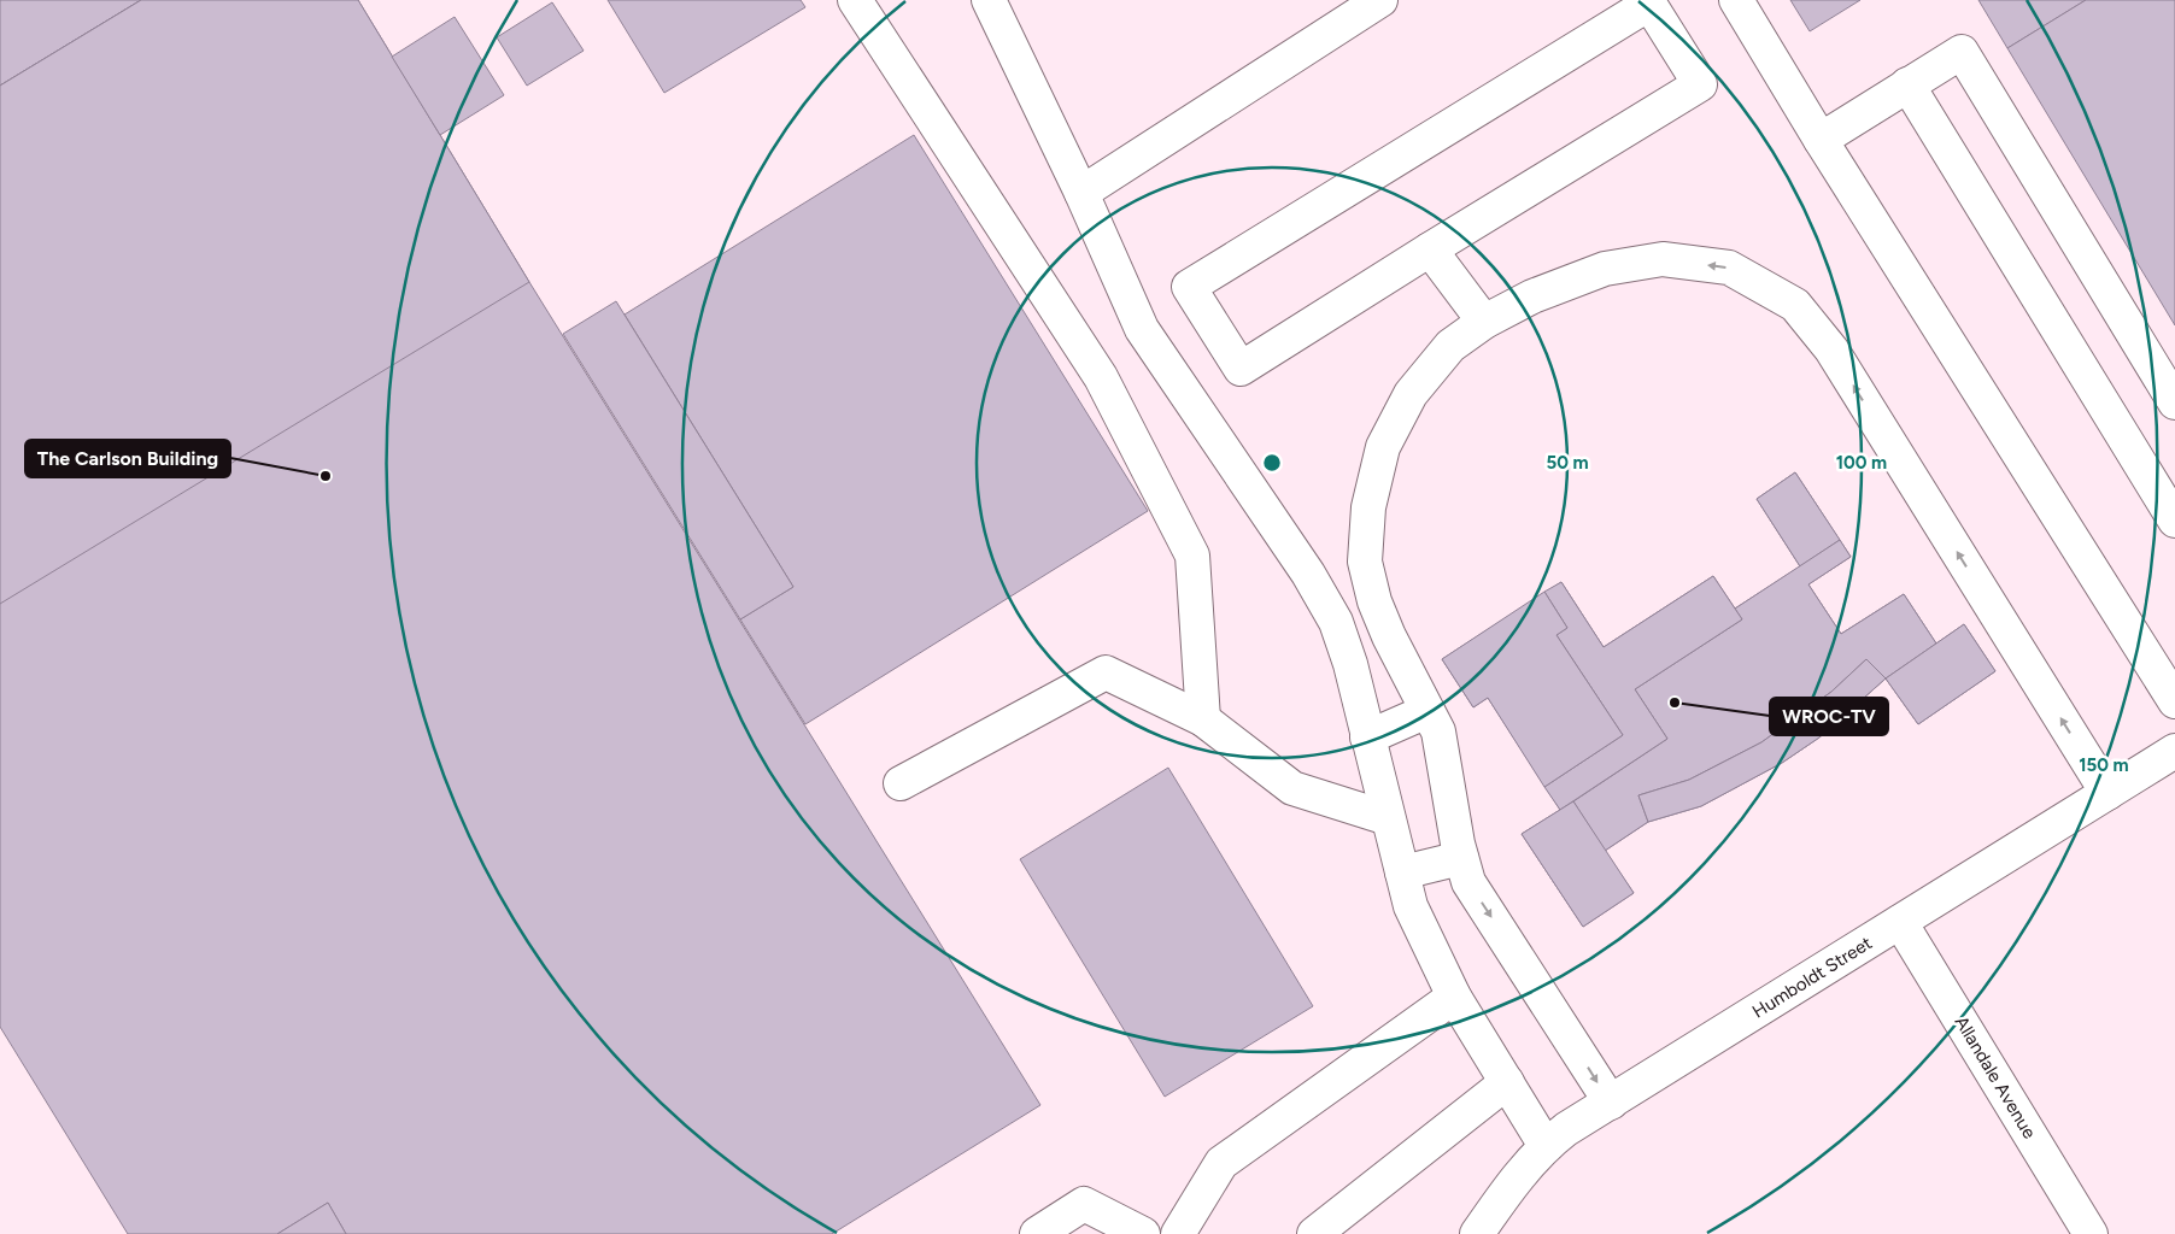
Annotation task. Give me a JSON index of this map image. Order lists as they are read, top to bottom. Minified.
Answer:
{"streets":{"street":["Humboldt Street","Allandale Avenue"]},"crossings":[["Humboldt Street","Allandale Avenue"]],"places":["The Carlson Building","WROC-TV"],"rings":["50 m","100 m","150 m"]}
